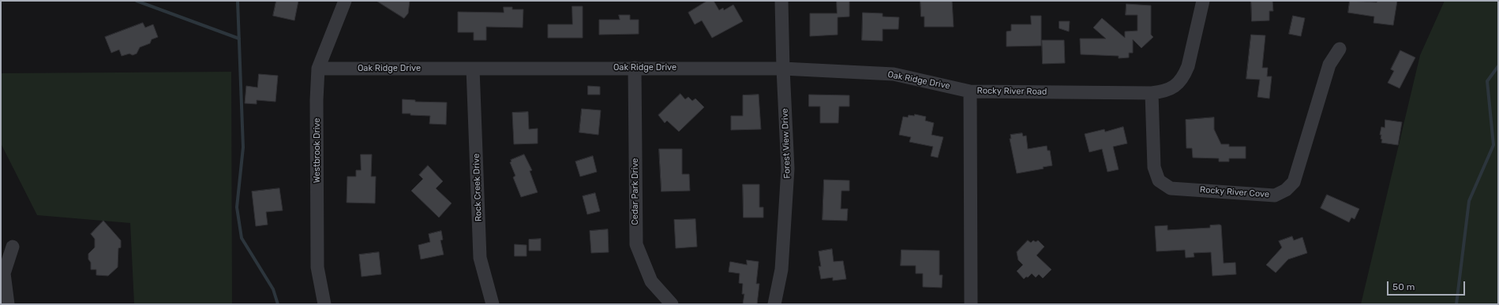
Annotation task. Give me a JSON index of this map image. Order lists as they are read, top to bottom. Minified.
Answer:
{"streets":{"street":["Oak Ridge Drive","Rocky River Road","Forest View Drive","Westbrook Drive","Rock Creek Drive","Cedar Park Drive","Rocky River Cove"]},"crossings":[["Oak Ridge Drive","Rocky River Road"],["Oak Ridge Drive","Forest View Drive"],["Oak Ridge Drive","Westbrook Drive"],["Oak Ridge Drive","Rock Creek Drive"],["Oak Ridge Drive","Cedar Park Drive"],["Rocky River Road","Rocky River Cove"]],"scale_bar":"50 m"}
